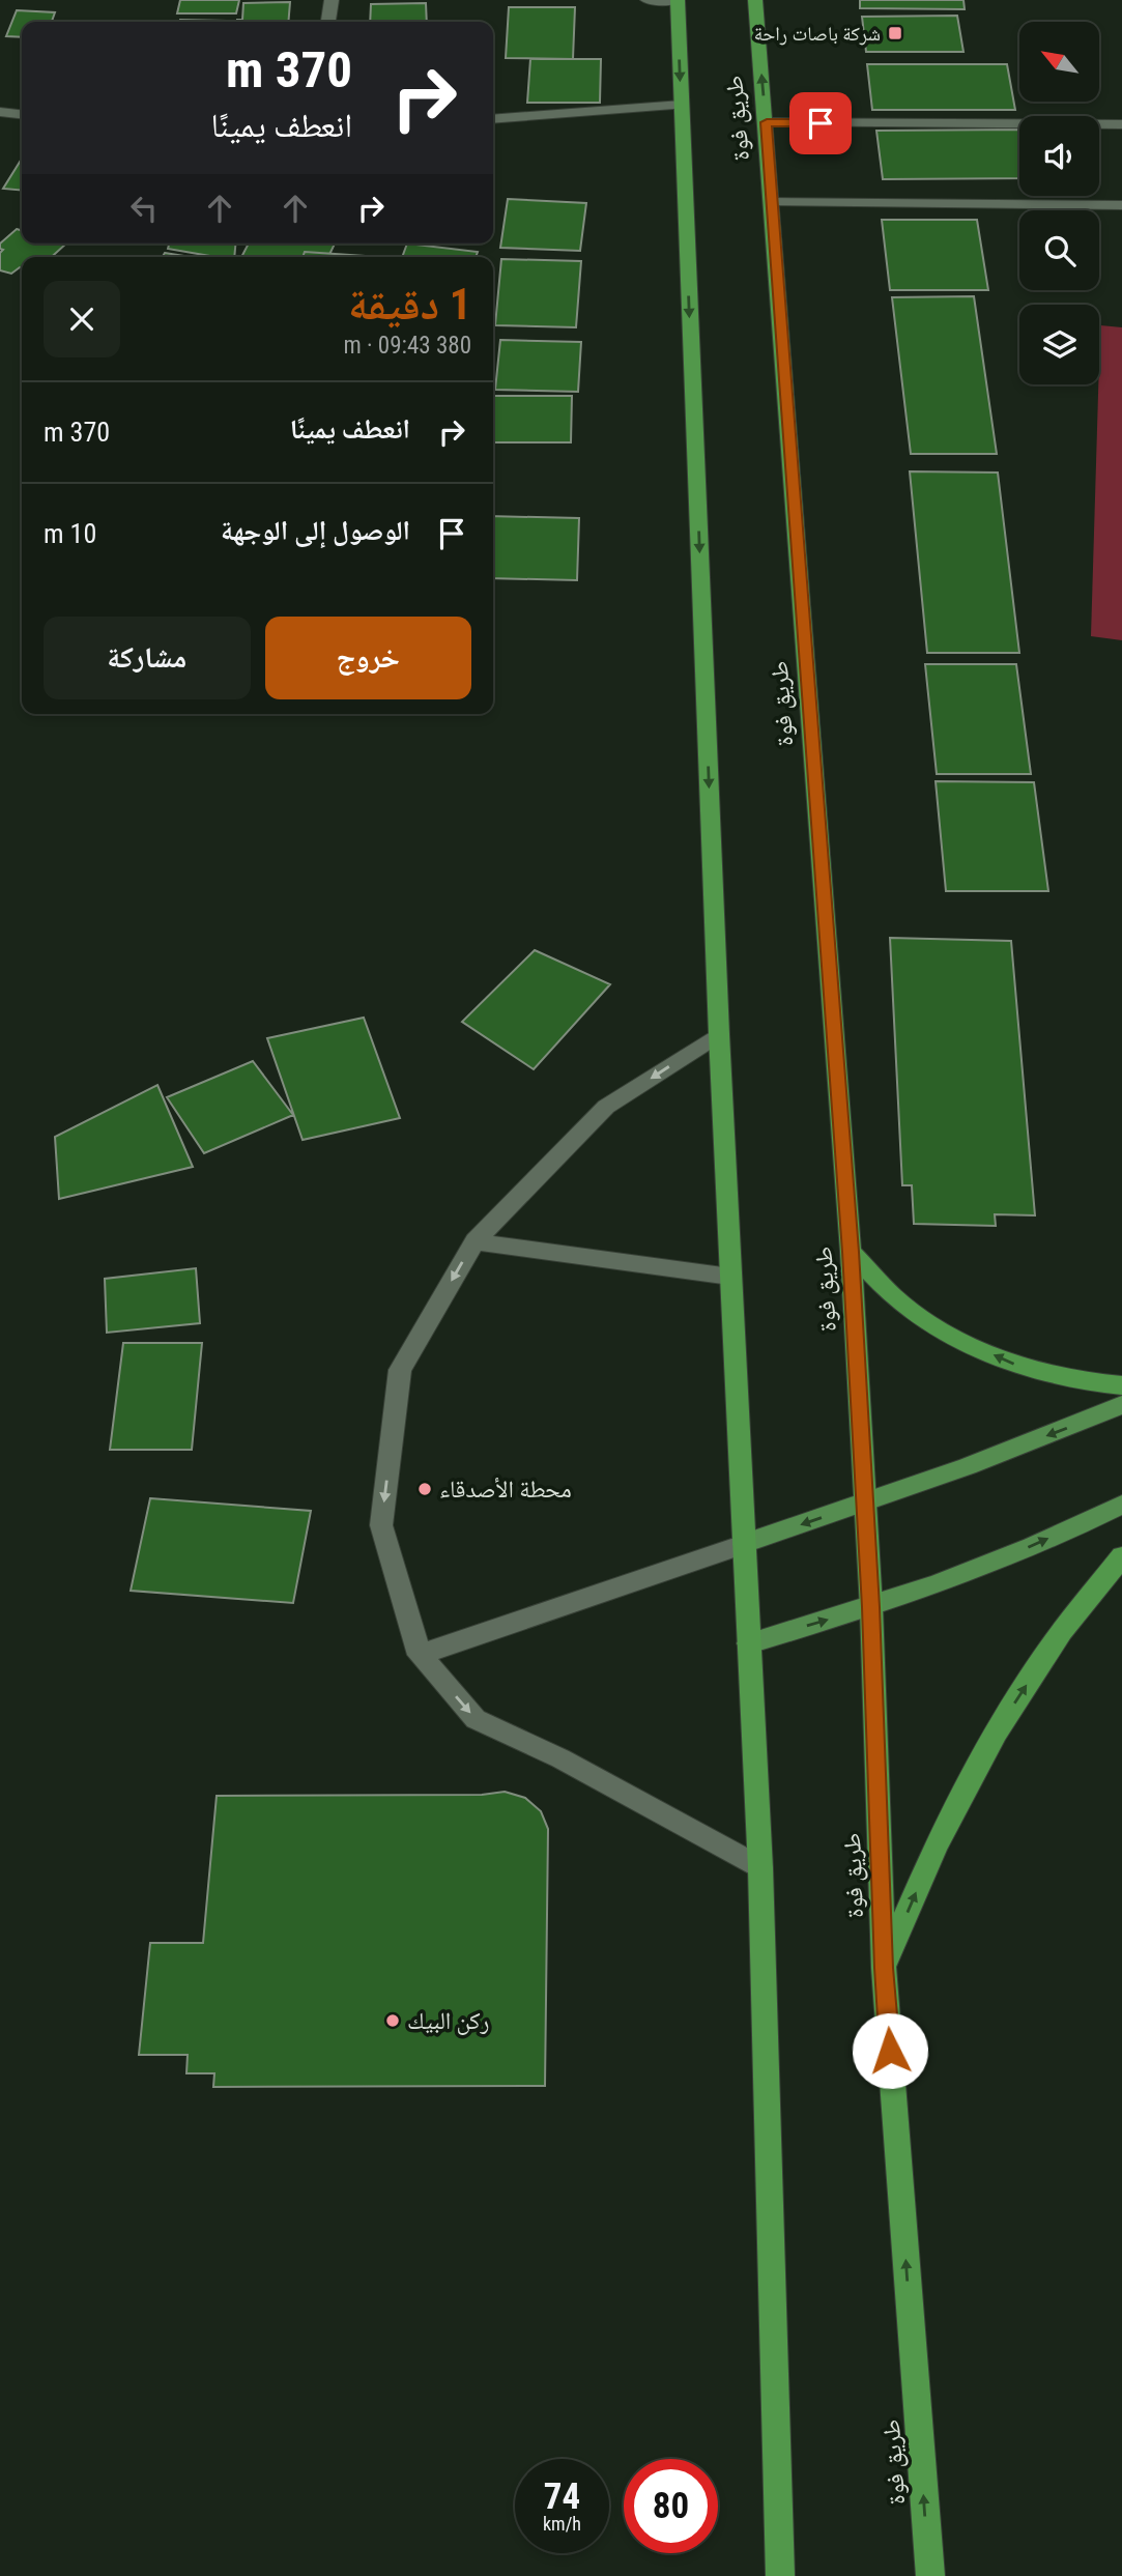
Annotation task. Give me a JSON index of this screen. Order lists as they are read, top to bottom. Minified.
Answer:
{"streets":{"highway":["طريق فوة"]},"places":{"transit":["شركة باصات راحة"],"other":["محطة الأصدقاء","ركن البيك"]},"north":"top left","page":{"turn":["370 m","انعطف يمينًا"],"heading":["1 دقيقة","380 m · 09:43"],"list":[{"name":"انعطف يمينًا","value":"370 m"},{"name":"الوصول إلى الوجهة","value":"10 m"}],"buttons":["خروج","مشاركة"],"speed":"74 km/h","limit":"80"}}
